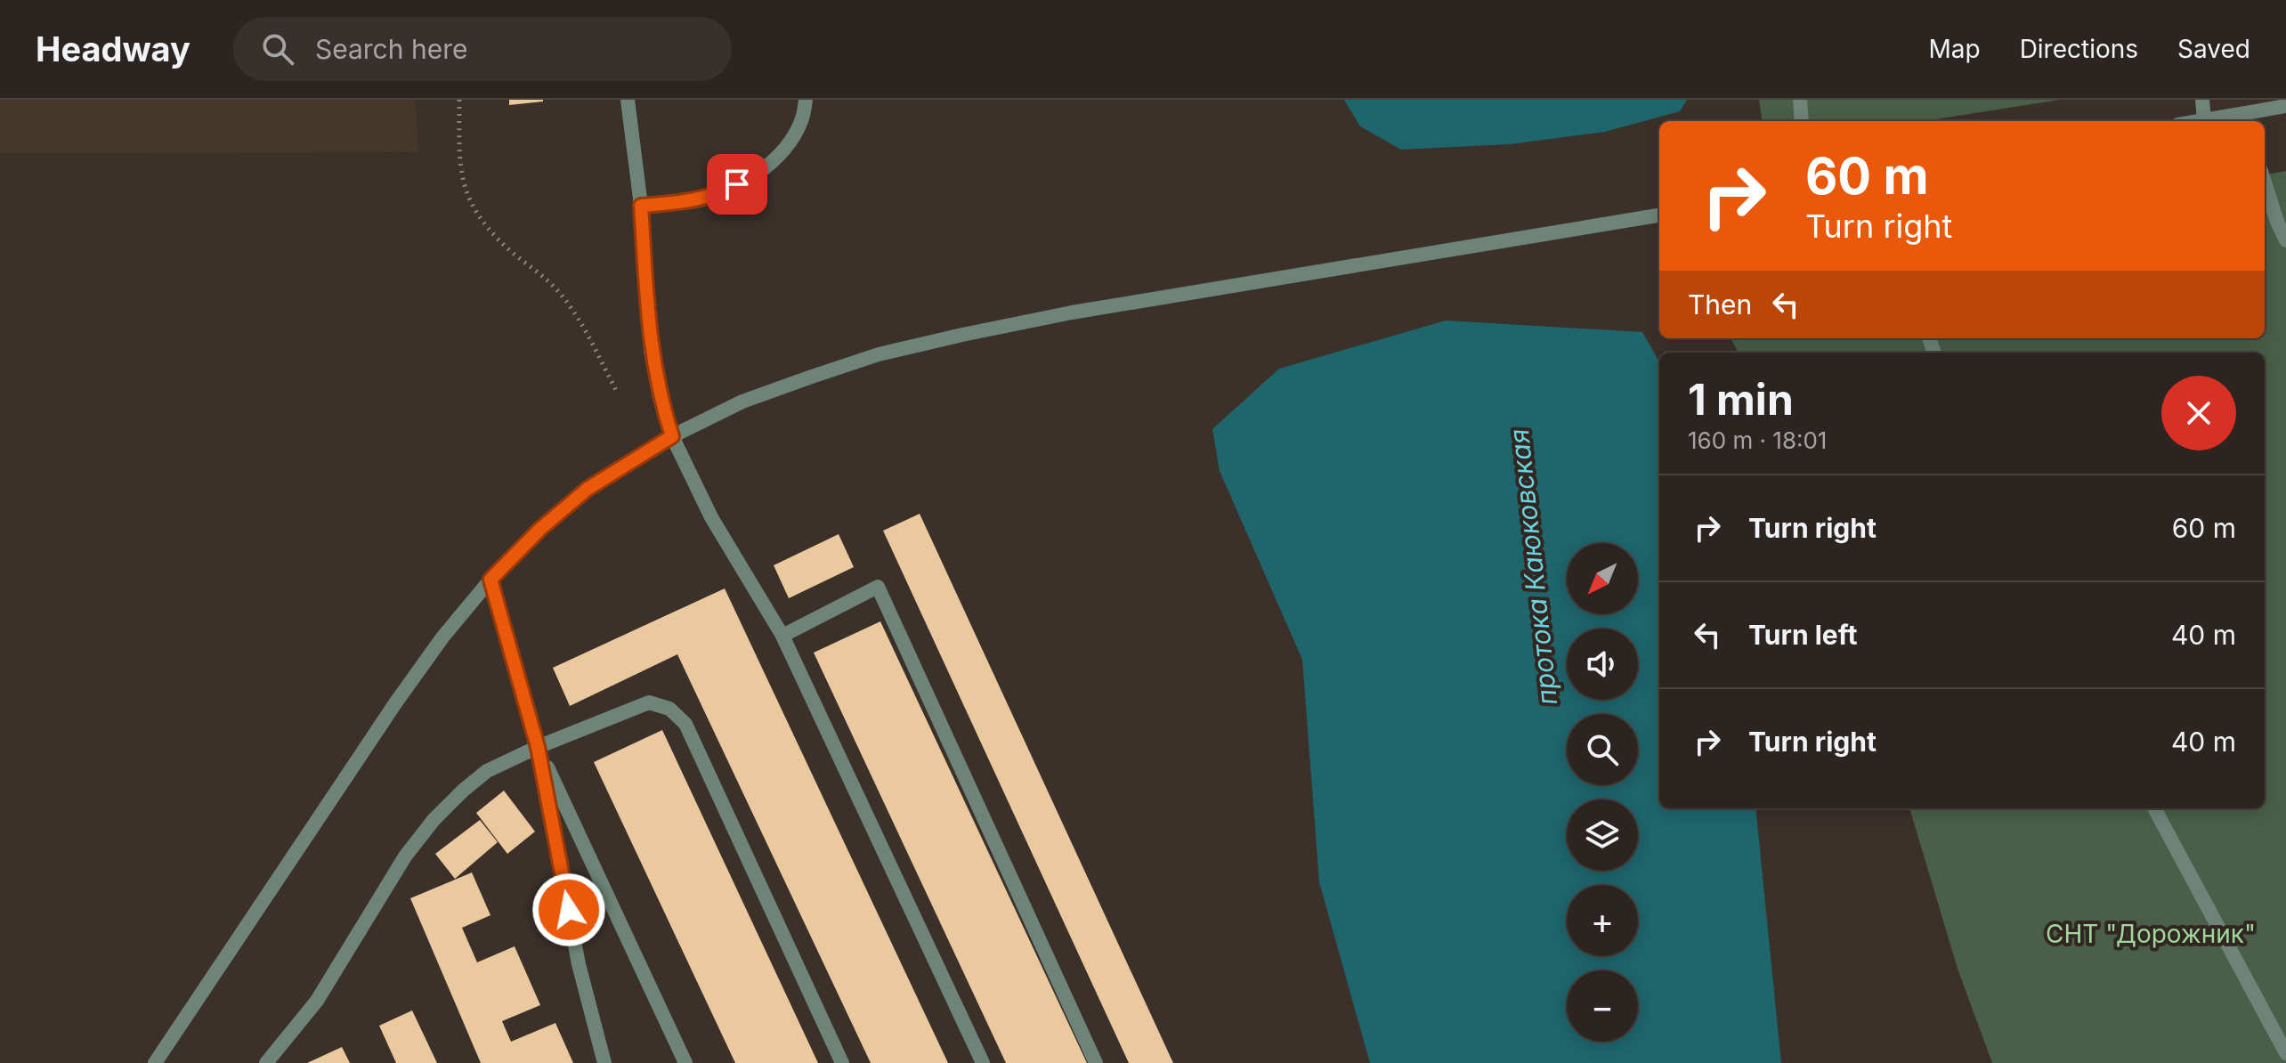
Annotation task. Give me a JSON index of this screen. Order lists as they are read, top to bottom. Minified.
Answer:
{"water":["протока Каюковская"],"parks":["СНТ \"Дорожник\""],"north":"bottom left","page":{"header":"Headway","search":"Search here","nav":["Map","Directions","Saved"],"turn":["60 m","Turn right"],"then":"Then","heading":["1 min","160 m · 18:01"],"list":[{"name":"Turn right","value":"60 m"},{"name":"Turn left","value":"40 m"},{"name":"Turn right","value":"40 m"}],"map_buttons":["+","−"]}}
